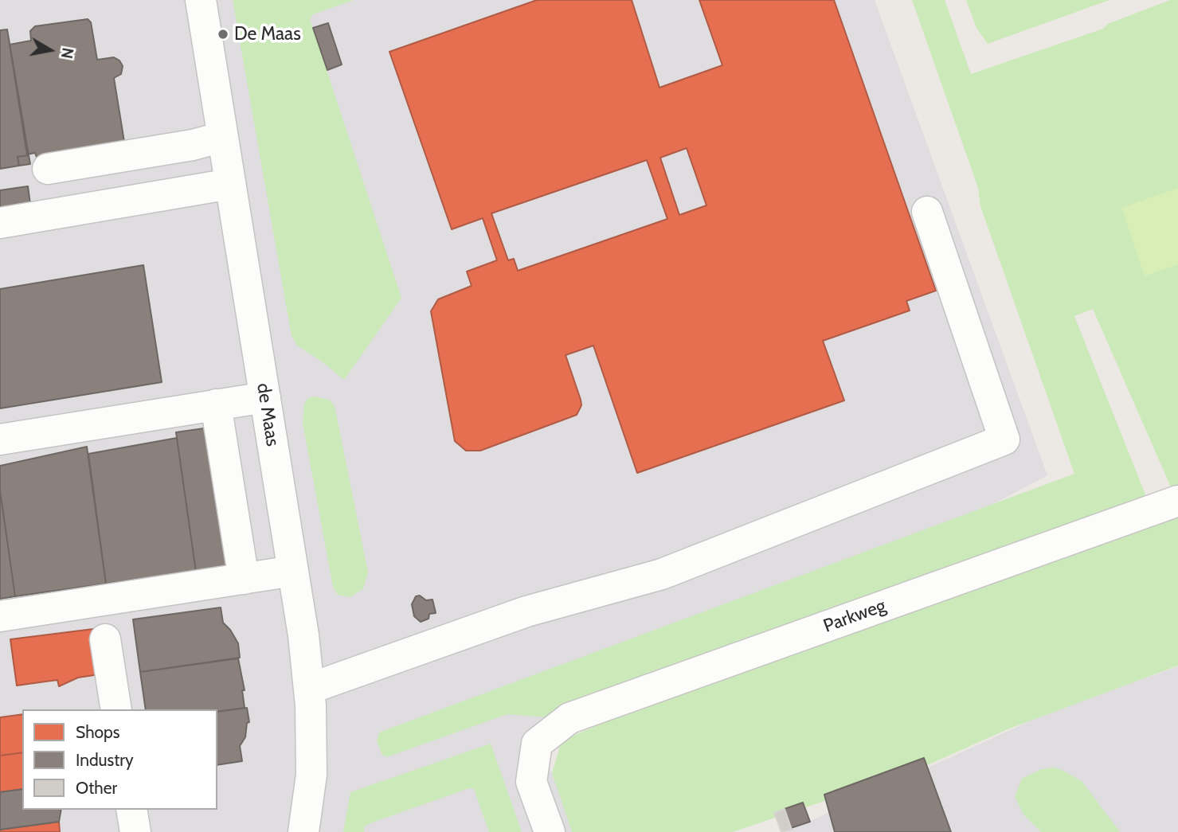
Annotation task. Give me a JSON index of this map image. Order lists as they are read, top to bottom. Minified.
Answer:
{"streets":{"street":["de Maas","Parkweg"]},"places":["De Maas"],"legend":["Shops","Industry","Other"],"north":"right"}
